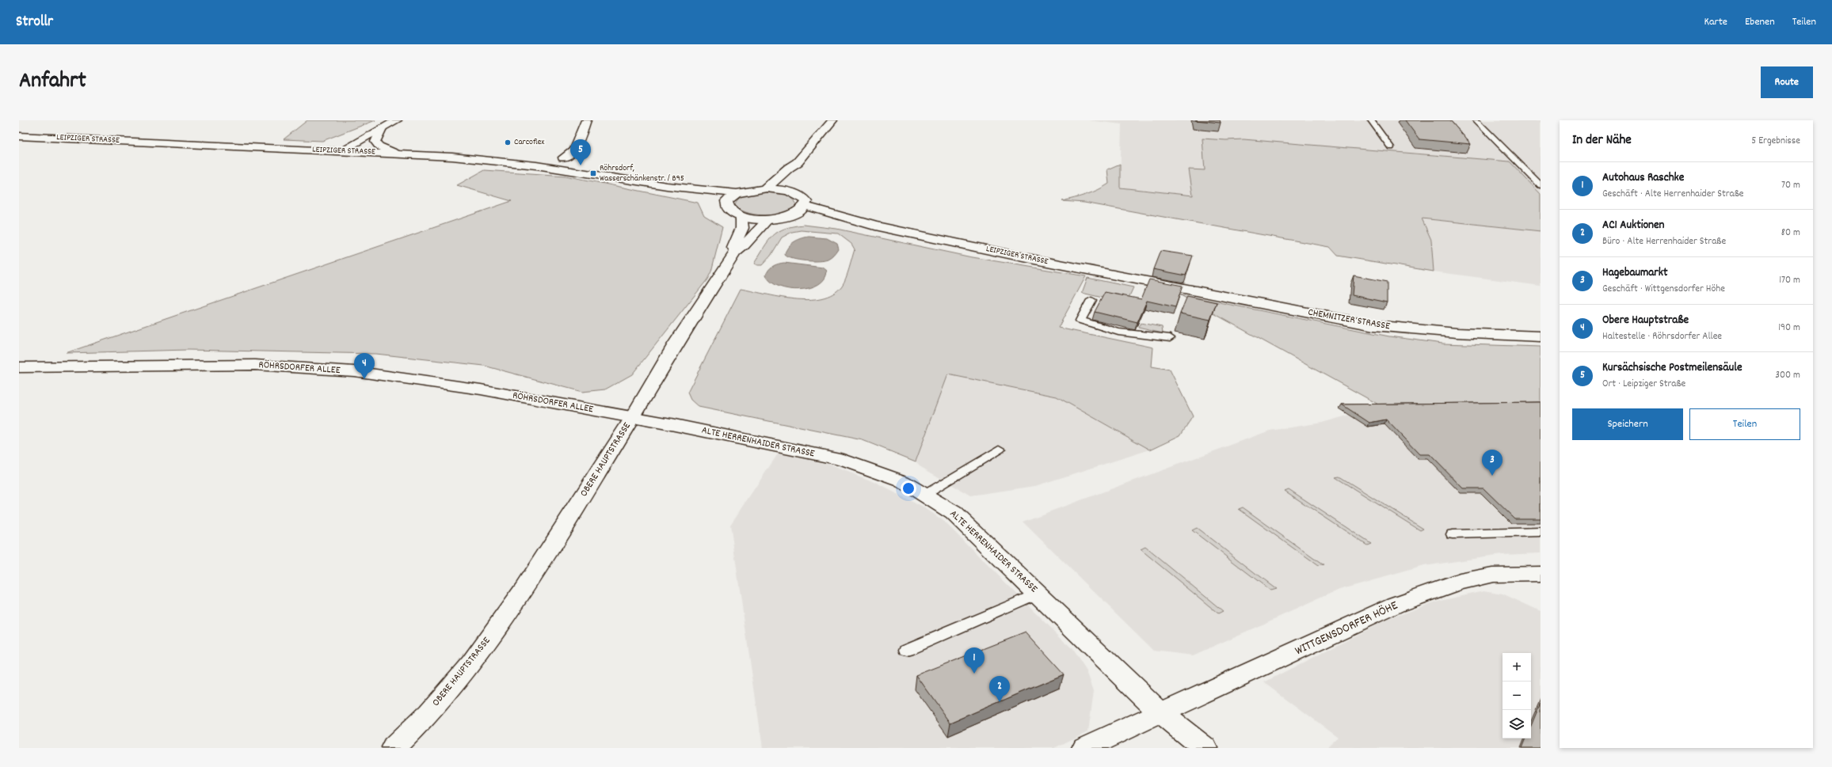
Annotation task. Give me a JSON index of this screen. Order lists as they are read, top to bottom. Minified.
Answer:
{"streets":{"street":["LEIPZIGER STRASSE","CHEMNITZER STRASSE","RÖHRSDORFER ALLEE","ALTE HERRENHAIDER STRASSE","OBERE HAUPTSTRASSE","WITTGENSDORFER HÖHE"]},"crossings":[["LEIPZIGER STRASSE","CHEMNITZER STRASSE"],["RÖHRSDORFER ALLEE","ALTE HERRENHAIDER STRASSE"],["RÖHRSDORFER ALLEE","OBERE HAUPTSTRASSE"],["ALTE HERRENHAIDER STRASSE","OBERE HAUPTSTRASSE"],["ALTE HERRENHAIDER STRASSE","WITTGENSDORFER HÖHE"]],"places":{"other":["Carcoflex"],"transit":["Röhrsdorf, Wasserschänkenstr. / B95"]},"page":{"header":"Strollr","nav":["Karte","Ebenen","Teilen"],"title":"Anfahrt","buttons":["Route",["Speichern","Teilen"]],"heading":["In der Nähe","5 Ergebnisse"],"pins":["5","4","3","1","2"],"list":[{"mark":"1","name":"Autohaus Raschke","note":"Geschäft · Alte Herrenhaider Straße","value":"70 m"},{"mark":"2","name":"AC1 Auktionen","note":"Büro · Alte Herrenhaider Straße","value":"80 m"},{"mark":"3","name":"Hagebaumarkt","note":"Geschäft · Wittgensdorfer Höhe","value":"170 m"},{"mark":"4","name":"Obere Hauptstraße","note":"Haltestelle · Röhrsdorfer Allee","value":"190 m"},{"mark":"5","name":"Kursächsische Postmeilensäule","note":"Ort · Leipziger Straße","value":"300 m"}],"map_buttons":["+","−"]}}
